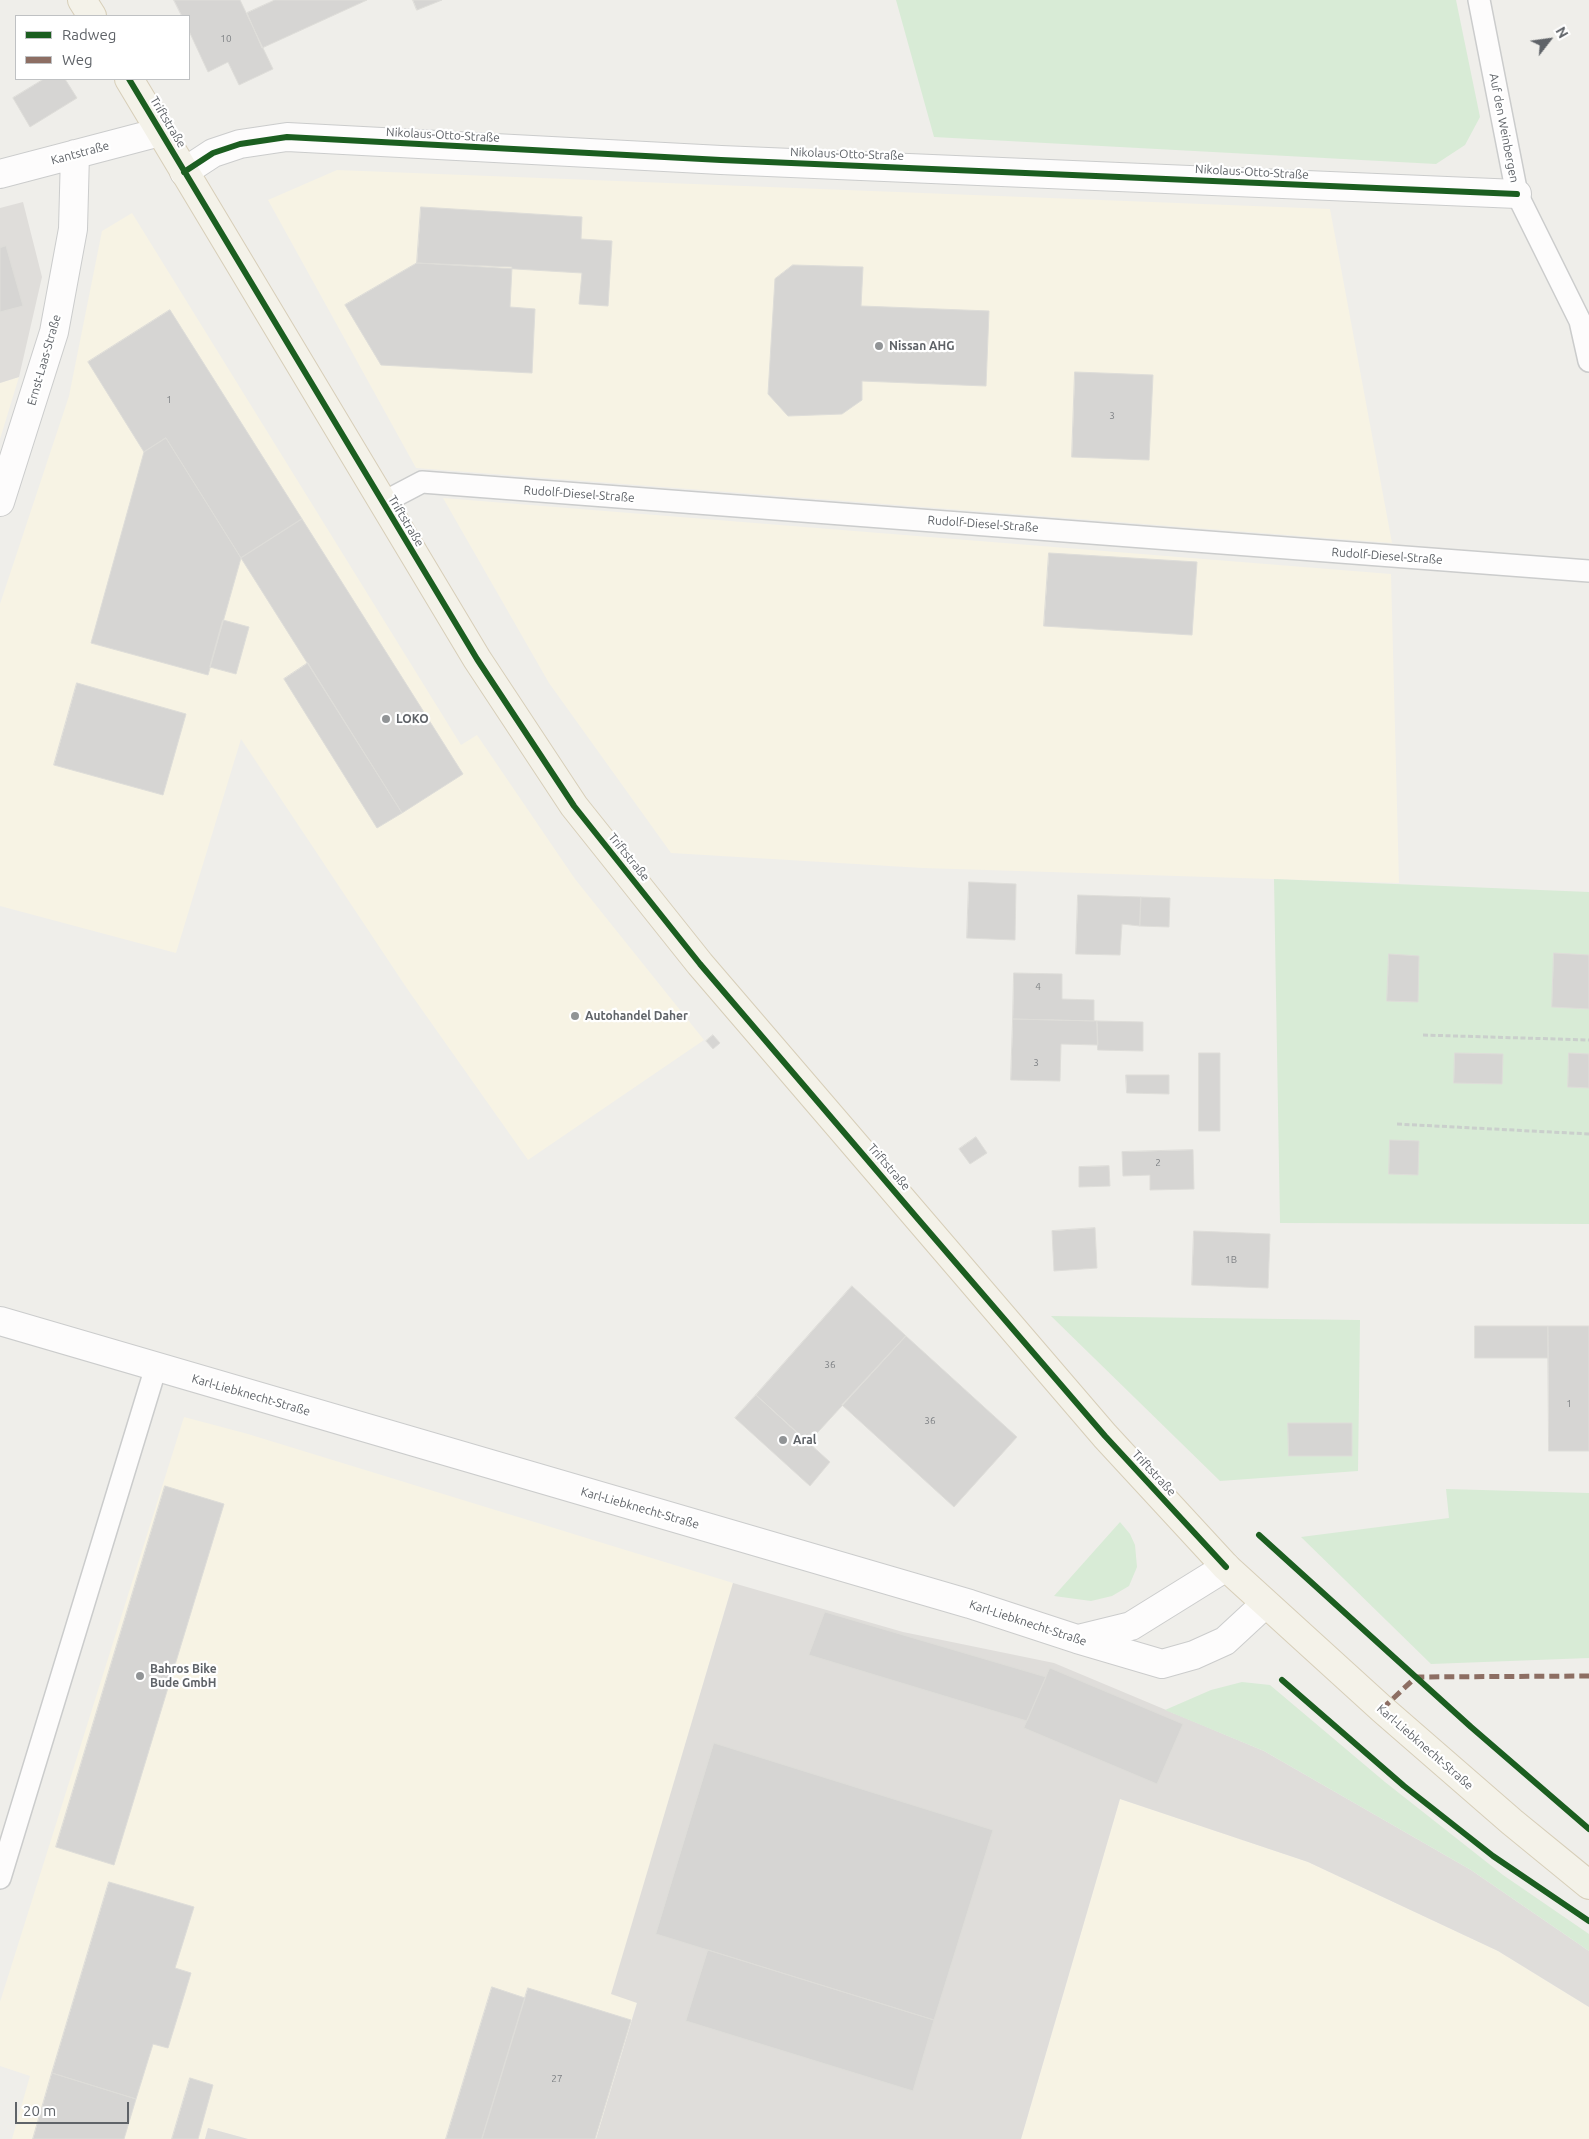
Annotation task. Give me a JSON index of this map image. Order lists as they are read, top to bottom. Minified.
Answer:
{"streets":{"main road":["Triftstraße","Karl-Liebknecht-Straße"],"street":["Nikolaus-Otto-Straße","Kantstraße","Ernst-Laas-Straße"],"lane":["Auf den Weinbergen","Rudolf-Diesel-Straße"]},"crossings":[["Triftstraße","Nikolaus-Otto-Straße"],["Triftstraße","Kantstraße"],["Triftstraße","Rudolf-Diesel-Straße"],["Triftstraße","Karl-Liebknecht-Straße"],["Auf den Weinbergen","Nikolaus-Otto-Straße"],["Kantstraße","Ernst-Laas-Straße"]],"places":["Nissan AHG","LOKO","Autohandel Daher","Aral","Bahros Bike Bude GmbH"],"house_numbers":["10","1","3","4","3","2","1B","36","1","36","27"],"legend":["Radweg","Weg"],"scale_bar":"20 m","north":"top right"}
